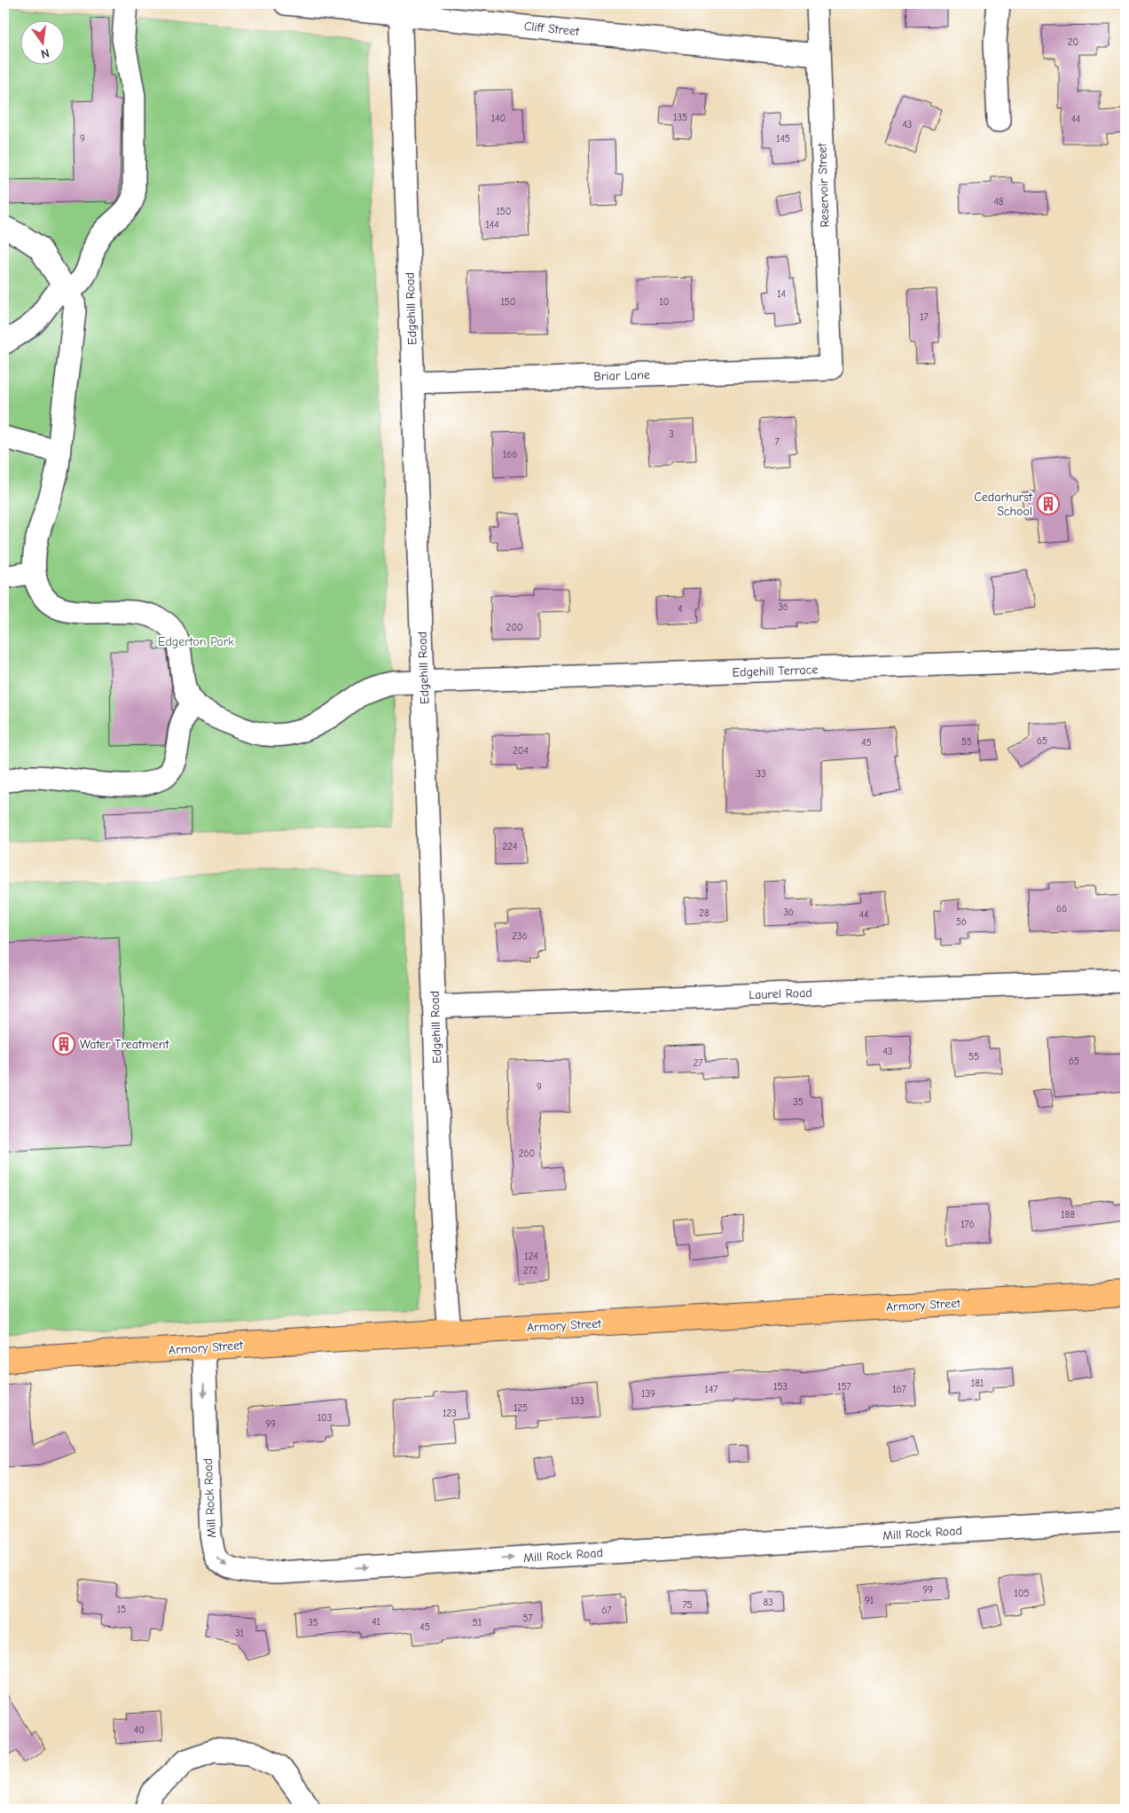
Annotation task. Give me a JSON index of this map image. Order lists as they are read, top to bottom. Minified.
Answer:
{"streets":{"main road":["Armory Street"],"street":["Cliff Street","Reservoir Street","Edgehill Road","Briar Lane","Edgehill Terrace","Laurel Road","Mill Rock Road"]},"crossings":[["Cliff Street","Reservoir Street"],["Cliff Street","Edgehill Road"],["Reservoir Street","Briar Lane"],["Edgehill Road","Briar Lane"],["Edgehill Road","Edgehill Terrace"],["Edgehill Road","Laurel Road"],["Edgehill Road","Armory Street"],["Armory Street","Mill Rock Road"]],"one_way":["Mill Rock Road"],"parks":["Edgerton Park"],"places":{"building":["Cedarhurst School","Water Treatment"]},"house_numbers":["20","135","140","44","43","9","145","48","150","144","14","150","10","17","3","7","166","36","4","200","65","55","45","204","33","224","66","36","28","44","56","236","43","55","65","27","9","35","260","188","176","124","272","181","153","157","147","167","139","133","125","123","103","99","99","105","91","83","75","15","67","57","41","35","51","45","31","40"],"north":"bottom"}
